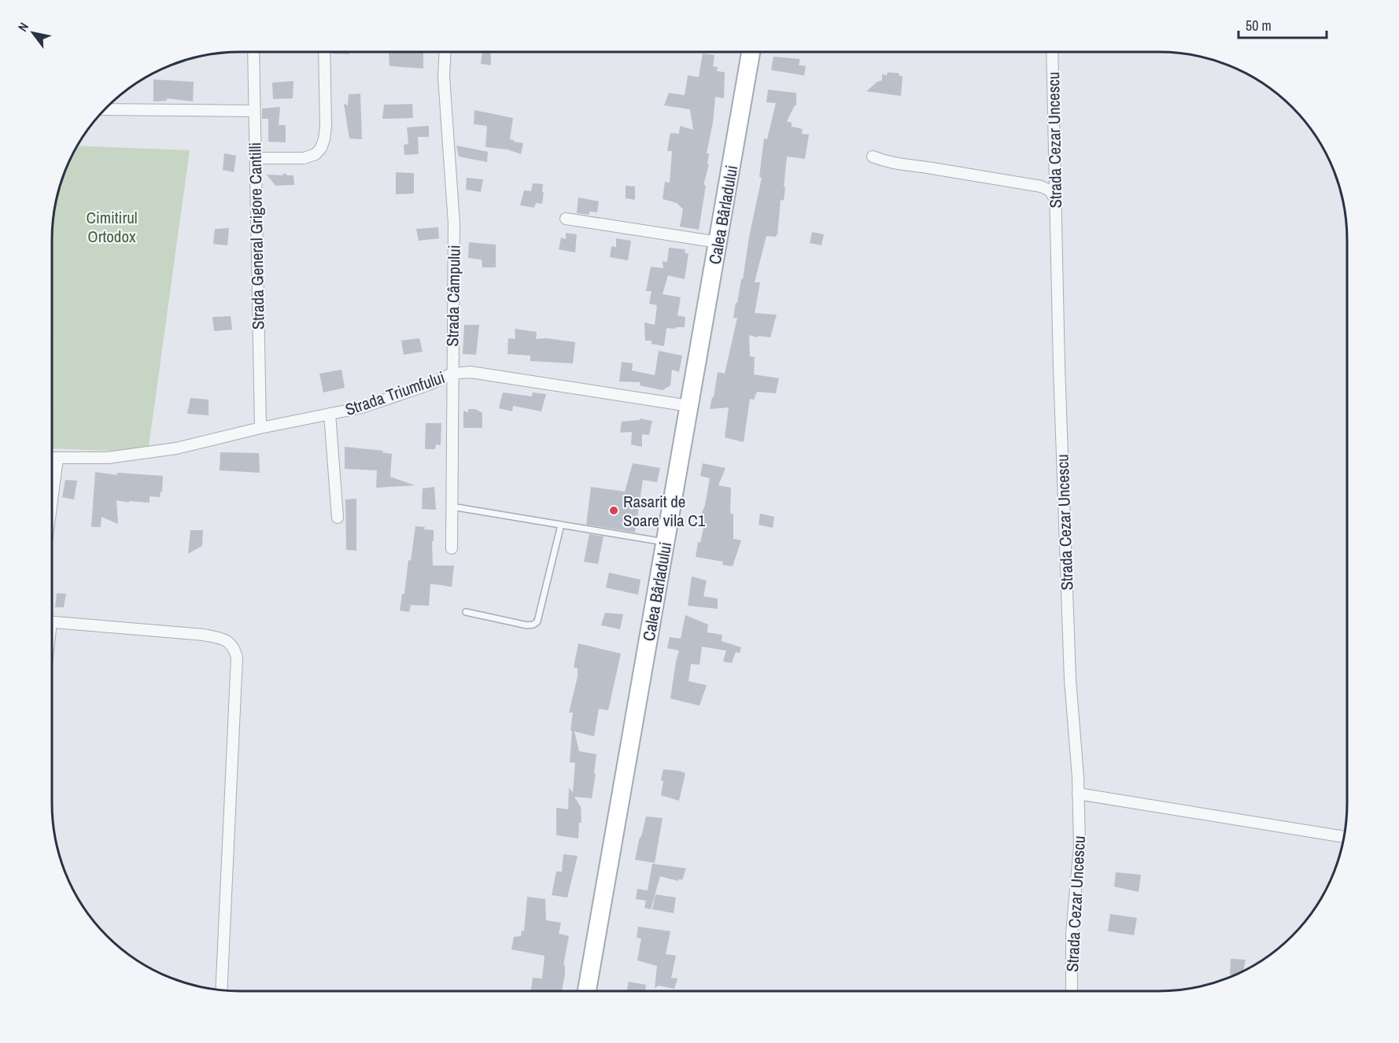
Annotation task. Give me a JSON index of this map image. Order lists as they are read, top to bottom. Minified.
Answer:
{"streets":{"main road":["Calea Bârladului"],"street":["Strada Cezar Uncescu","Strada General Grigore Cantilli","Strada Câmpului","Strada Triumfului"]},"crossings":[["Calea Bârladului","Strada Triumfului"],["Strada General Grigore Cantilli","Strada Triumfului"],["Strada Câmpului","Strada Triumfului"]],"parks":["Cimitirul Ortodox"],"places":["Rasarit de Soare vila C1"],"scale_bar":"50 m","north":"top left"}
